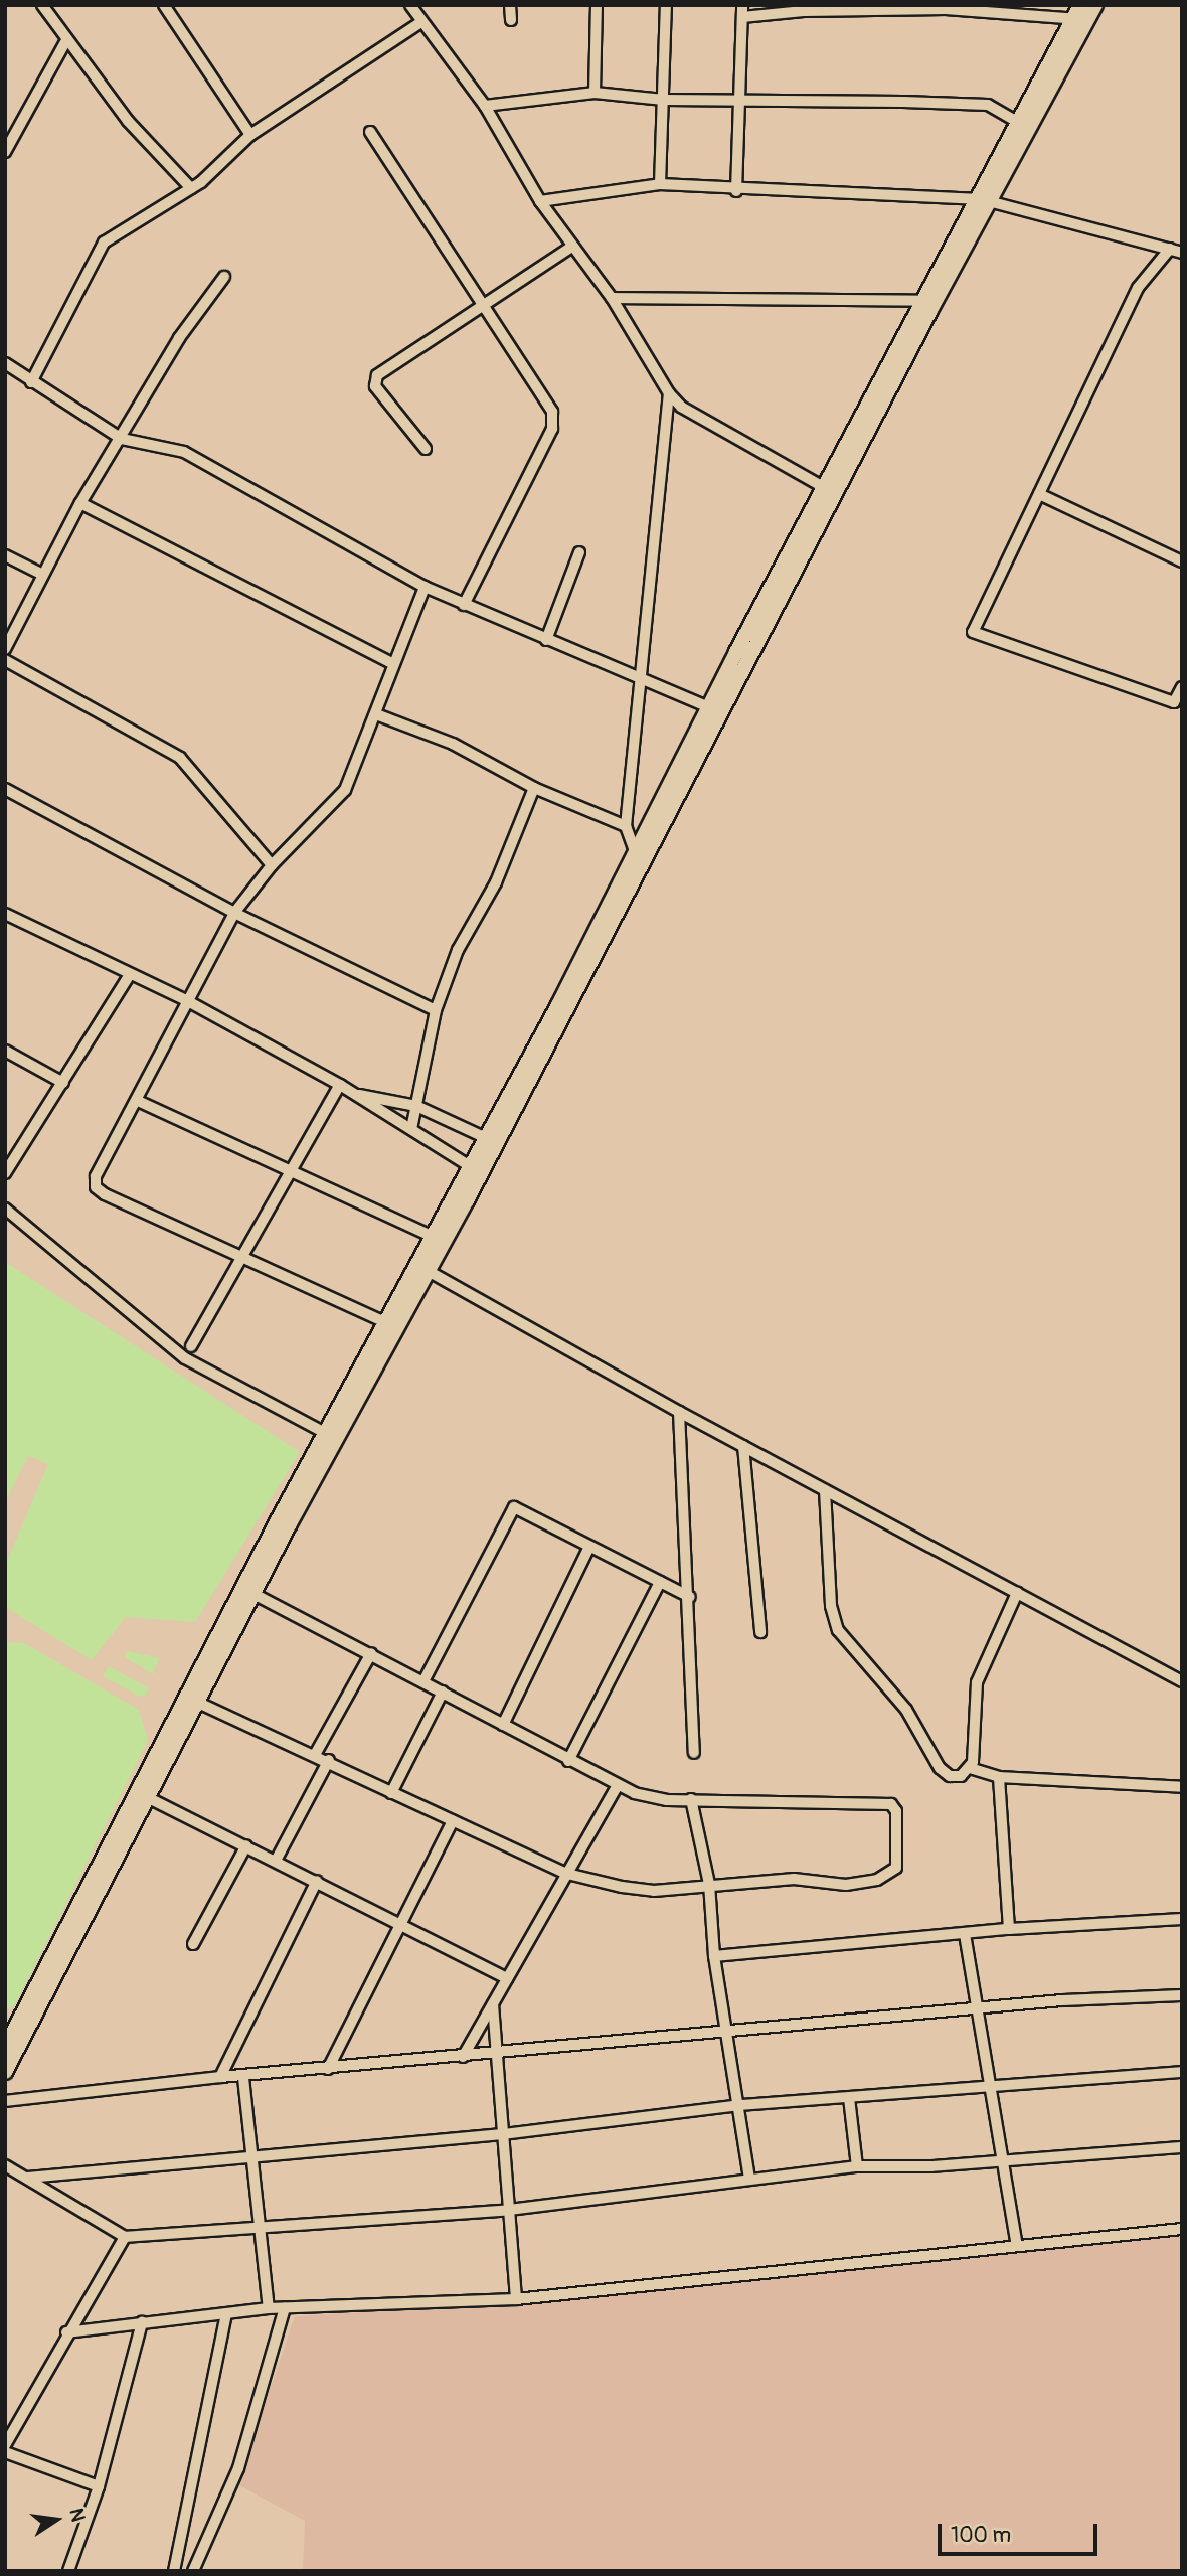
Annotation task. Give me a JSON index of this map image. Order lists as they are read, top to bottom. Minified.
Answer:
{"scale_bar":"100 m","north":"right"}
